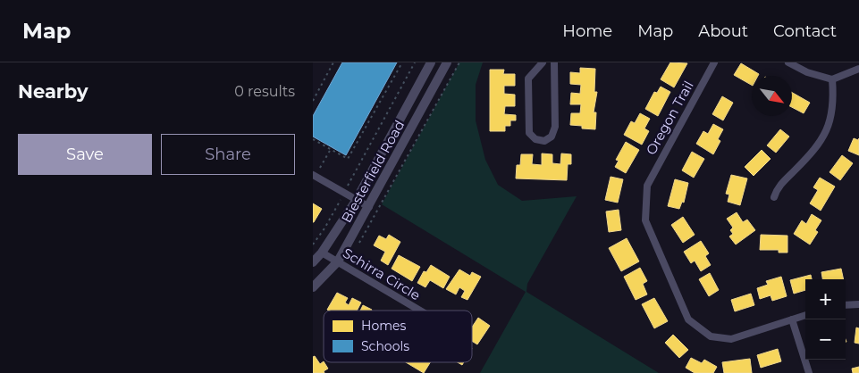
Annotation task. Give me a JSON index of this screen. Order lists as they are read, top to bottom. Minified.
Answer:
{"streets":{"street":["Oregon Trail","Biesterfield Road","Schirra Circle"]},"crossings":[["Biesterfield Road","Schirra Circle"]],"legend":["Homes","Schools"],"north":"bottom right","page":{"header":"Map","nav":["Home","Map","About","Contact"],"heading":["Nearby","0 results"],"buttons":["Save","Share"],"map_buttons":["+","−"]}}
